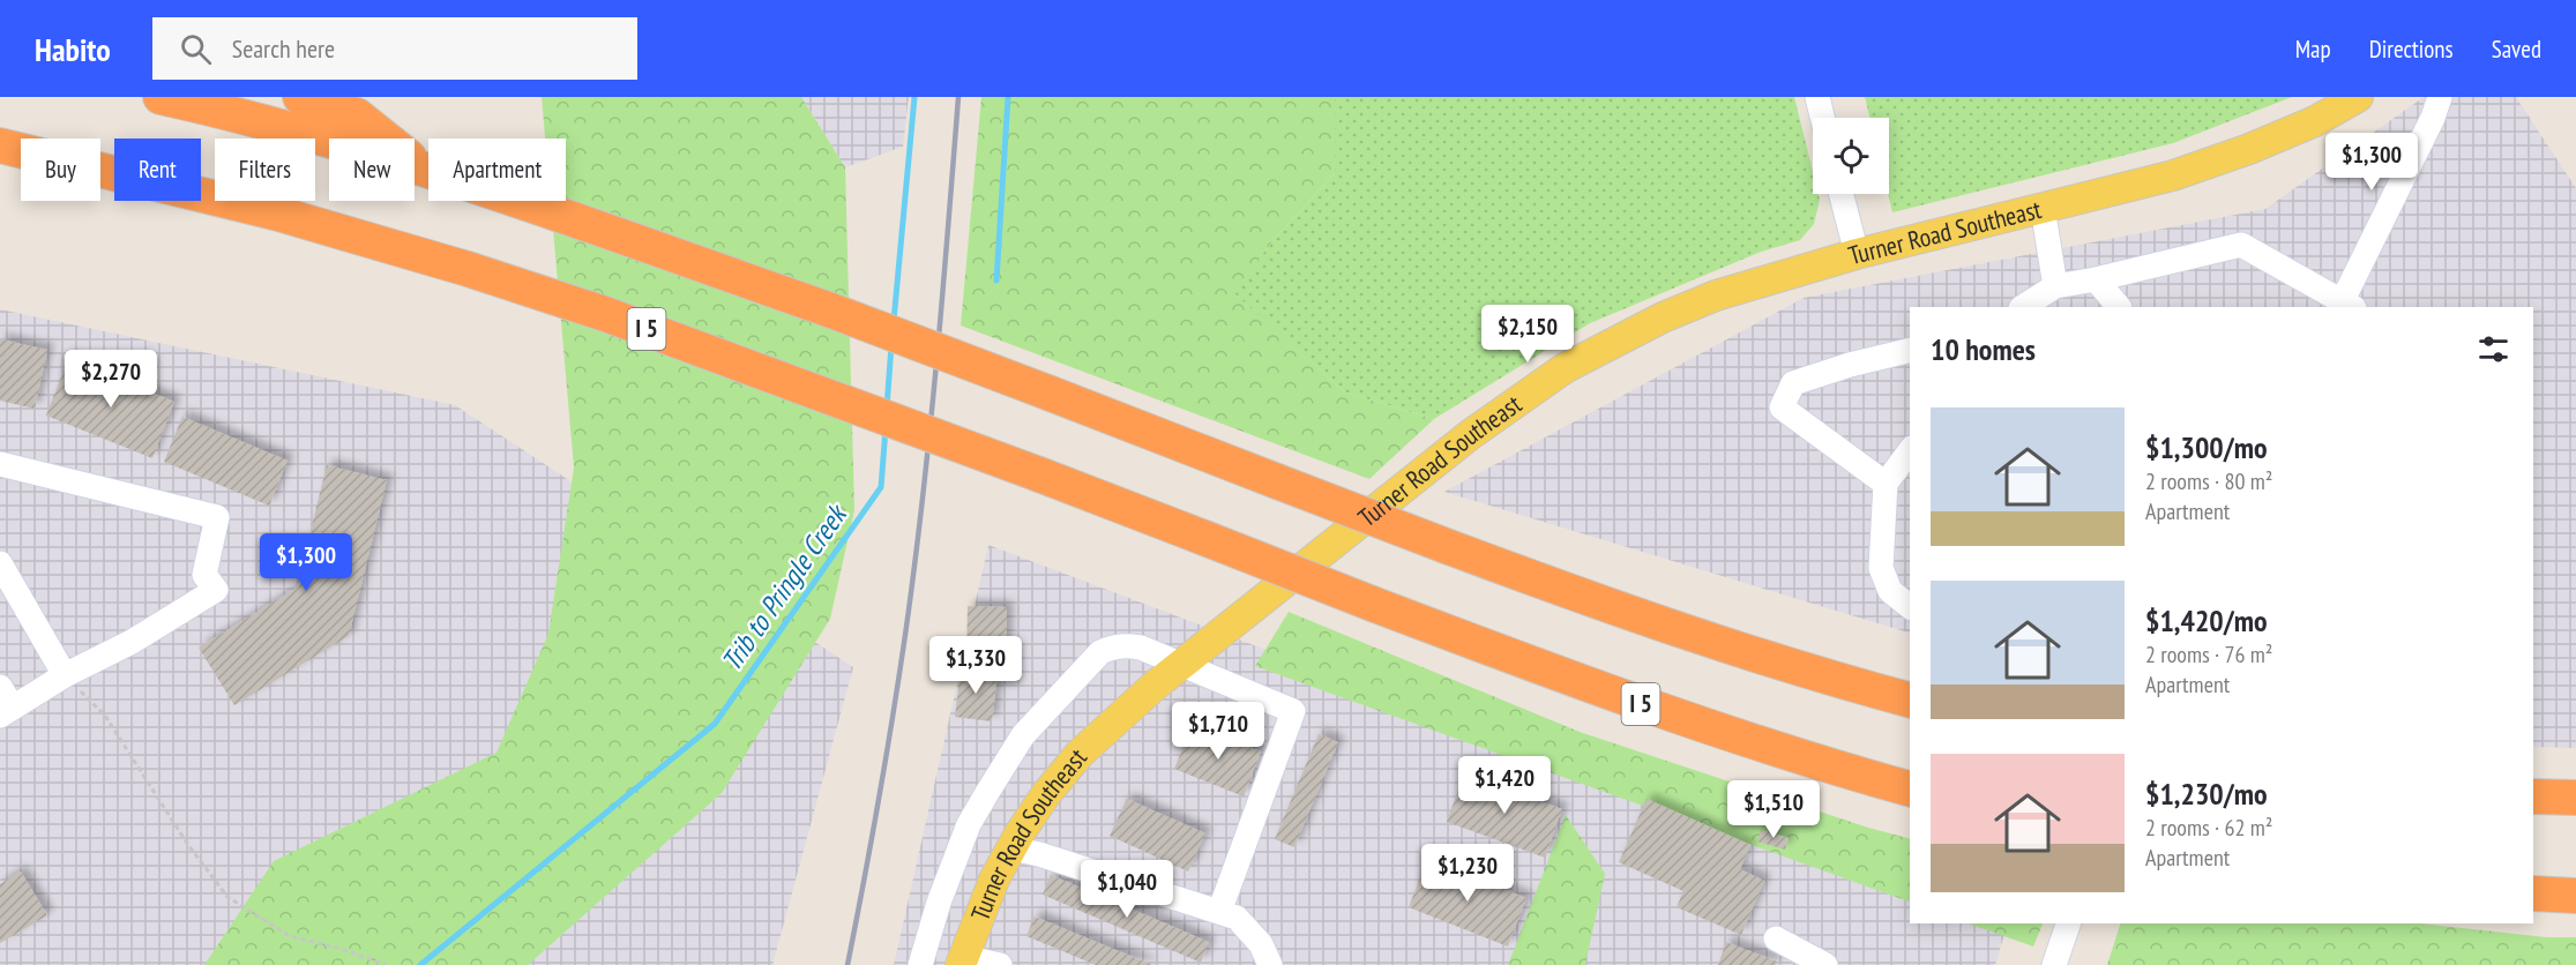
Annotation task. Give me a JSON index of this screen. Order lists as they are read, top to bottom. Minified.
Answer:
{"streets":{"highway":["I 5"],"main road":["Turner Road Southeast"]},"water":["Trib to Pringle Creek"],"page":{"header":"Habito","search":"Search here","nav":["Map","Directions","Saved"],"price":["$1,300","$2,150","$2,270","$1,300","$1,330","$1,710","$1,420","$1,510","$1,230","$1,040"],"chip":["Buy","Rent","Filters","New","Apartment"],"heading":"10 homes","list":[{"name":"$1,300/mo","note":"2 rooms · 80 m² · Apartment"},{"name":"$1,420/mo","note":"2 rooms · 76 m² · Apartment"},{"name":"$1,230/mo","note":"2 rooms · 62 m² · Apartment"}]}}
